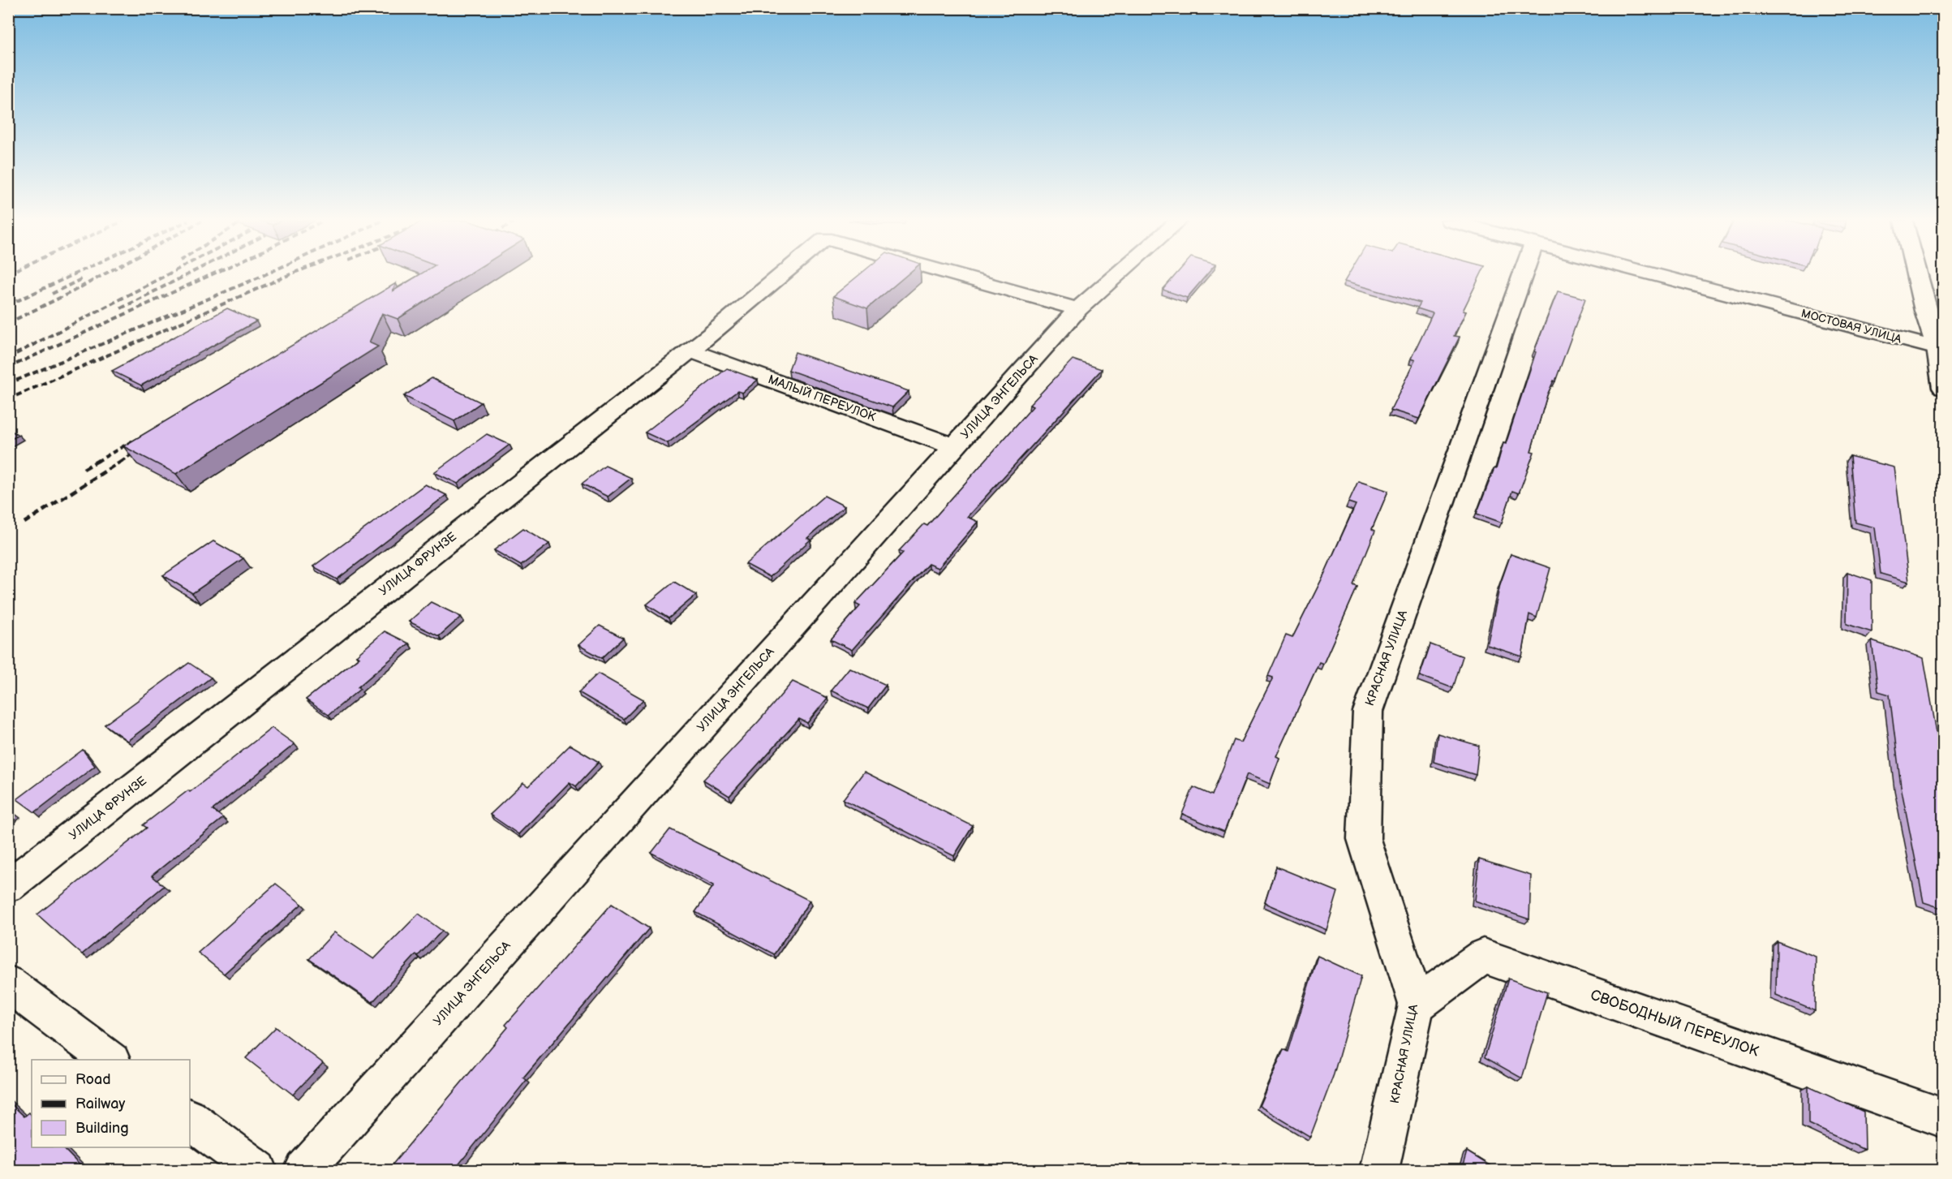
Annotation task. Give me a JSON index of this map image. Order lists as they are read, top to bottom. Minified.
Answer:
{"streets":{"street":["МОСТОВАЯ УЛИЦА","УЛИЦА ЭНГЕЛЬСА","МАЛЫЙ ПЕРЕУЛОК","УЛИЦА ФРУНЗЕ","КРАСНАЯ УЛИЦА","СВОБОДНЫЙ ПЕРЕУЛОК"]},"crossings":[["УЛИЦА ЭНГЕЛЬСА","МАЛЫЙ ПЕРЕУЛОК"],["УЛИЦА ЭНГЕЛЬСА","УЛИЦА ФРУНЗЕ"],["МАЛЫЙ ПЕРЕУЛОК","УЛИЦА ФРУНЗЕ"],["КРАСНАЯ УЛИЦА","СВОБОДНЫЙ ПЕРЕУЛОК"]],"legend":["Road","Railway","Building"]}
